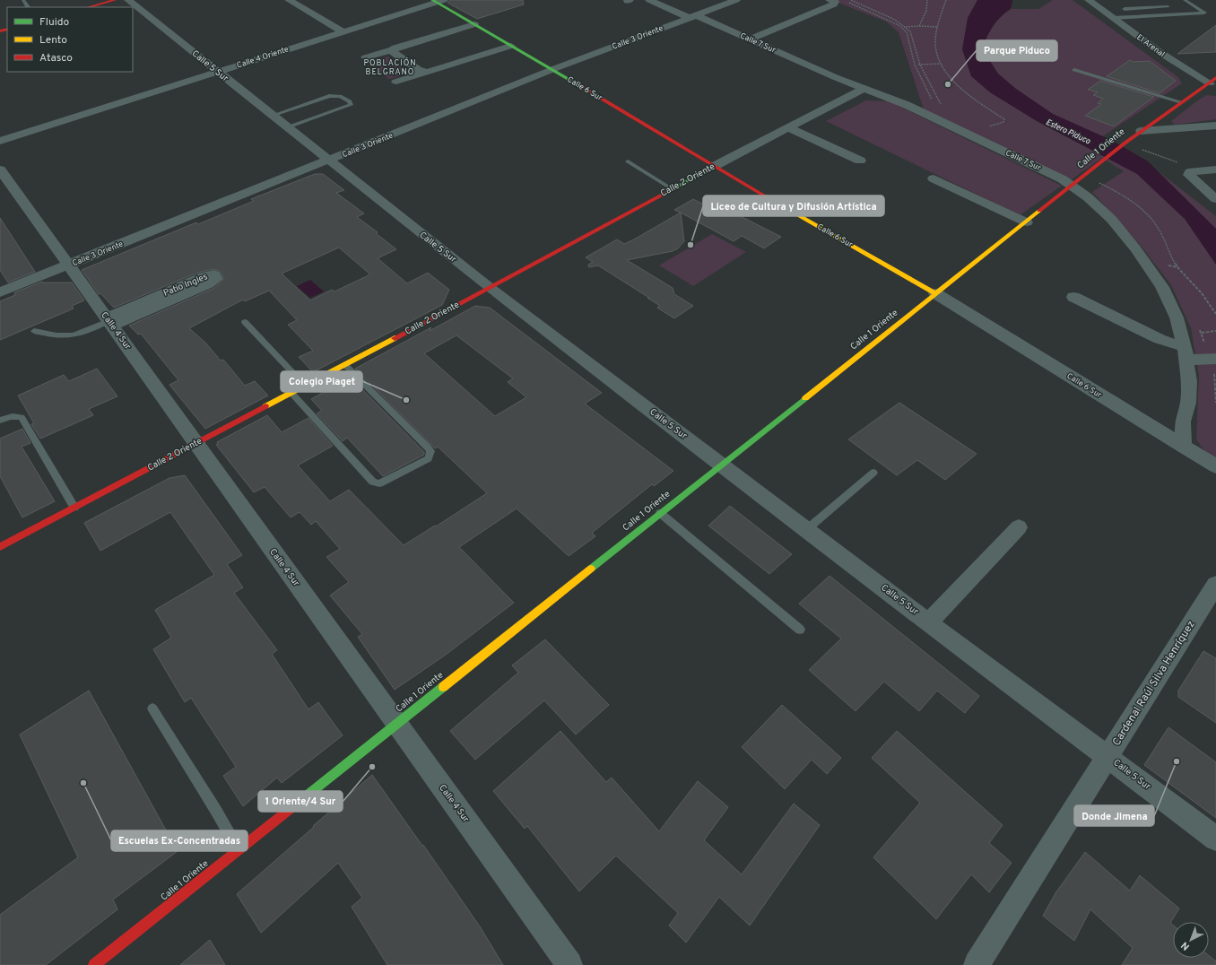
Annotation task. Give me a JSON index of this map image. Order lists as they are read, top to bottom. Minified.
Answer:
{"streets":{"street":["Calle 3 Oriente","Calle 7 Sur","El Arenal","Calle 4 Oriente","Calle 5 Sur","Calle 6 Sur","Calle 1 Oriente","Calle 2 Oriente","Patio Ingles","Calle 4 Sur","Cardenal Raúl Silva Henríquez"]},"crossings":[["Calle 3 Oriente","Calle 7 Sur"],["Calle 3 Oriente","Calle 5 Sur"],["Calle 3 Oriente","Calle 6 Sur"],["Calle 3 Oriente","Calle 4 Sur"],["Calle 7 Sur","Calle 6 Sur"],["Calle 7 Sur","Calle 1 Oriente"],["Calle 7 Sur","Calle 2 Oriente"],["El Arenal","Calle 1 Oriente"],["Calle 4 Oriente","Calle 5 Sur"],["Calle 4 Oriente","Calle 6 Sur"],["Calle 5 Sur","Calle 1 Oriente"],["Calle 5 Sur","Calle 2 Oriente"],["Calle 5 Sur","Cardenal Raúl Silva Henríquez"],["Calle 6 Sur","Calle 1 Oriente"],["Calle 6 Sur","Calle 2 Oriente"],["Calle 1 Oriente","Calle 4 Sur"],["Calle 2 Oriente","Calle 4 Sur"],["Patio Ingles","Calle 4 Sur"]],"districts":["POBLACIÓN BELGRANO"],"water":["Estero Piduco"],"places":["Parque Piduco","Liceo de Cultura y Difusión Artística","Colegio Piaget","Donde Jimena","1 Oriente/4 Sur","Escuelas Ex-Concentradas"],"legend":["Fluido","Lento","Atasco"],"north":"bottom left"}
